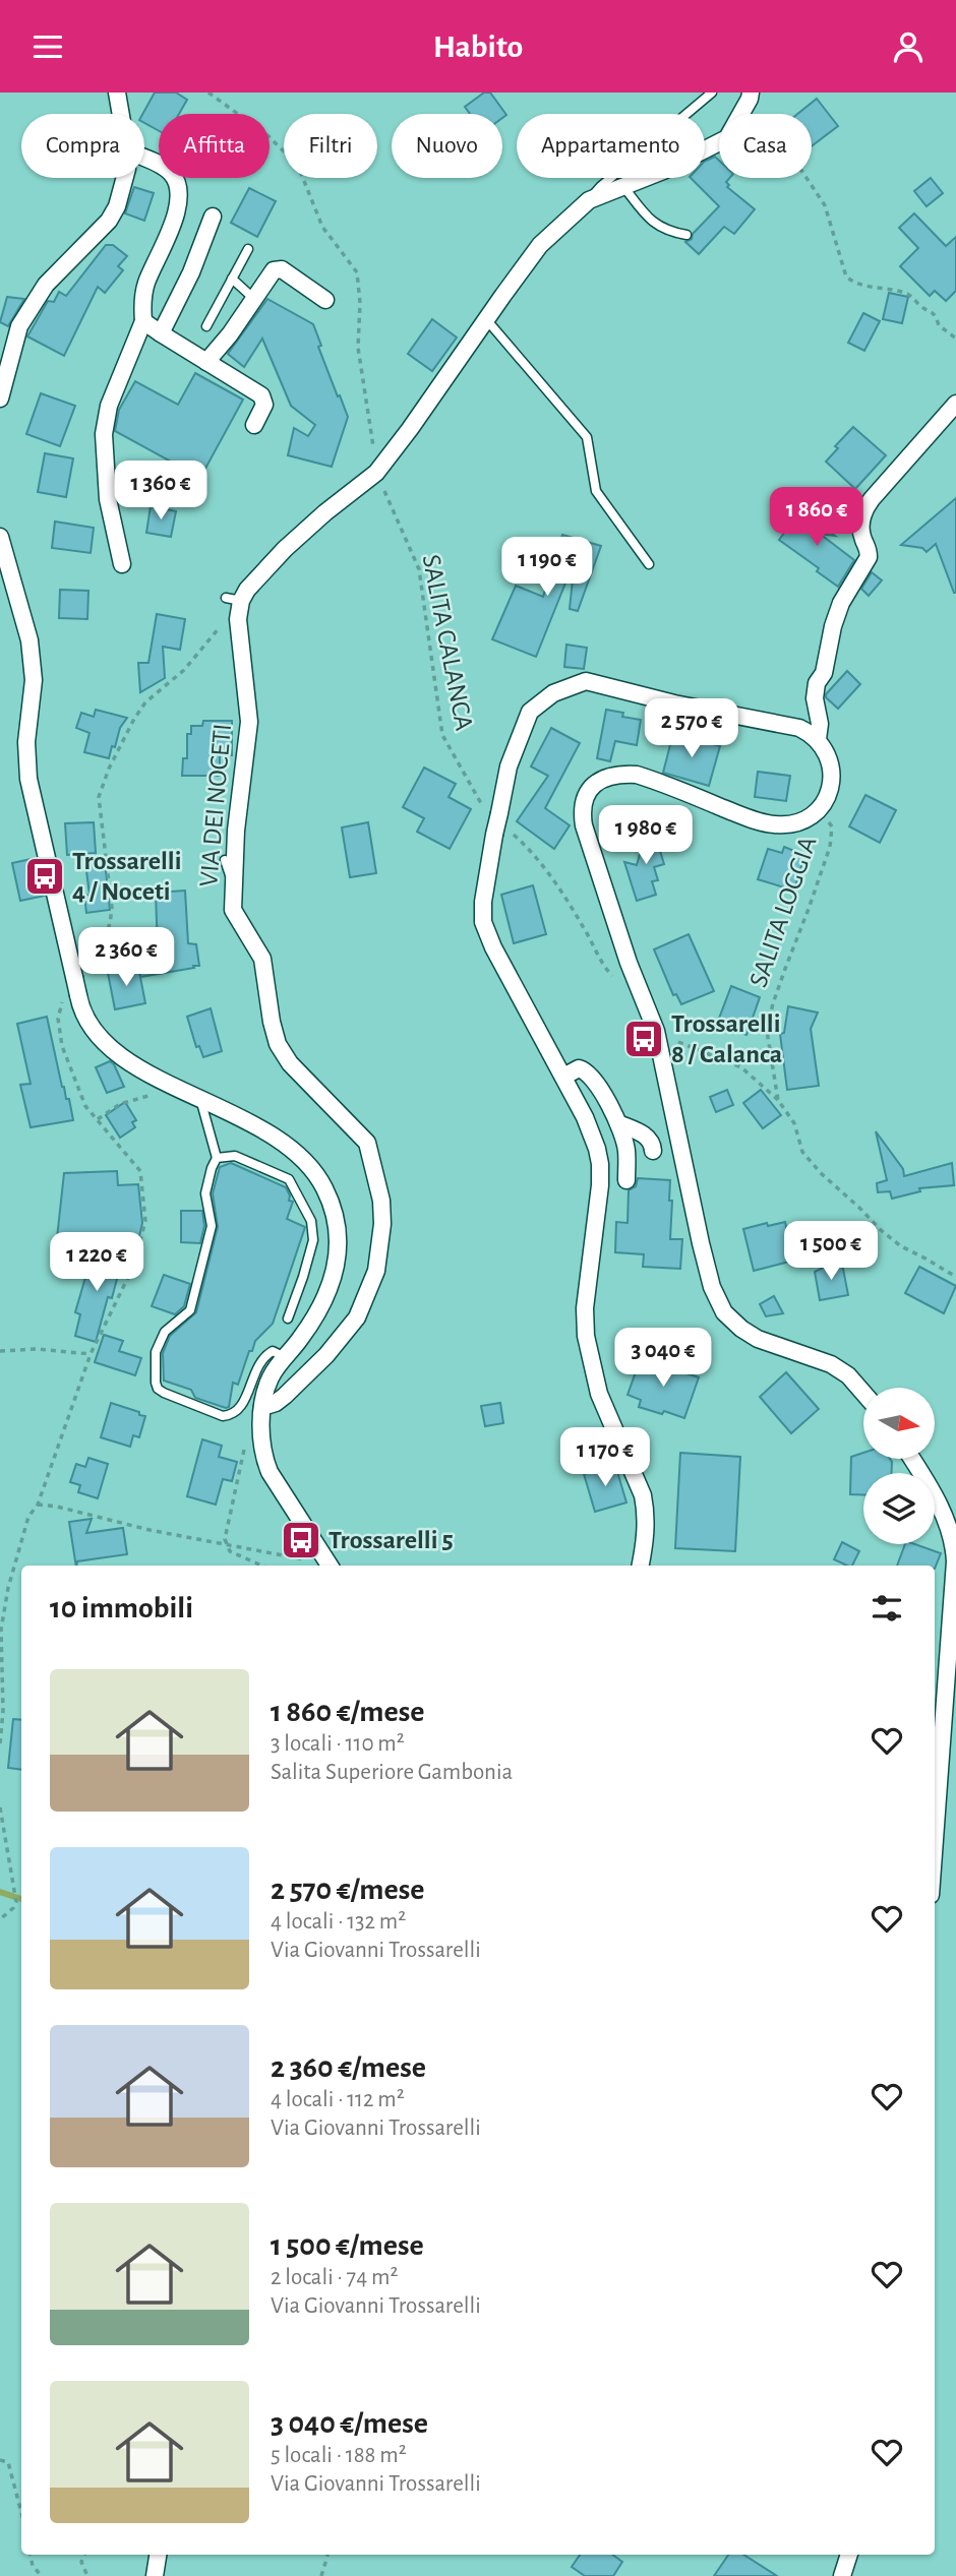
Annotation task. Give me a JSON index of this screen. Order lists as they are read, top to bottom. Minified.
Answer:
{"streets":{"street":["VIA DEI NOCETI"],"path":["SALITA CALANCA","SALITA LOGGIA"]},"crossings":[["SALITA CALANCA","VIA DEI NOCETI"]],"places":{"bus stop":["Trossarelli 4 / Noceti","Trossarelli 8 / Calanca","Trossarelli 5"]},"north":"right","page":{"header":"Habito","chip":["Compra","Affitta","Filtri","Nuovo","Appartamento","Casa"],"price":["1 360 €","1 860 €","1 190 €","2 570 €","1 980 €","2 360 €","1 500 €","1 220 €","3 040 €","1 170 €"],"heading":"10 immobili","list":[{"name":"1 860 €/mese","note":"3 locali · 110 m² · Salita Superiore Gambonia"},{"name":"2 570 €/mese","note":"4 locali · 132 m² · Via Giovanni Trossarelli"},{"name":"2 360 €/mese","note":"4 locali · 112 m² · Via Giovanni Trossarelli"},{"name":"1 500 €/mese","note":"2 locali · 74 m² · Via Giovanni Trossarelli"},{"name":"3 040 €/mese","note":"5 locali · 188 m² · Via Giovanni Trossarelli"}]}}
